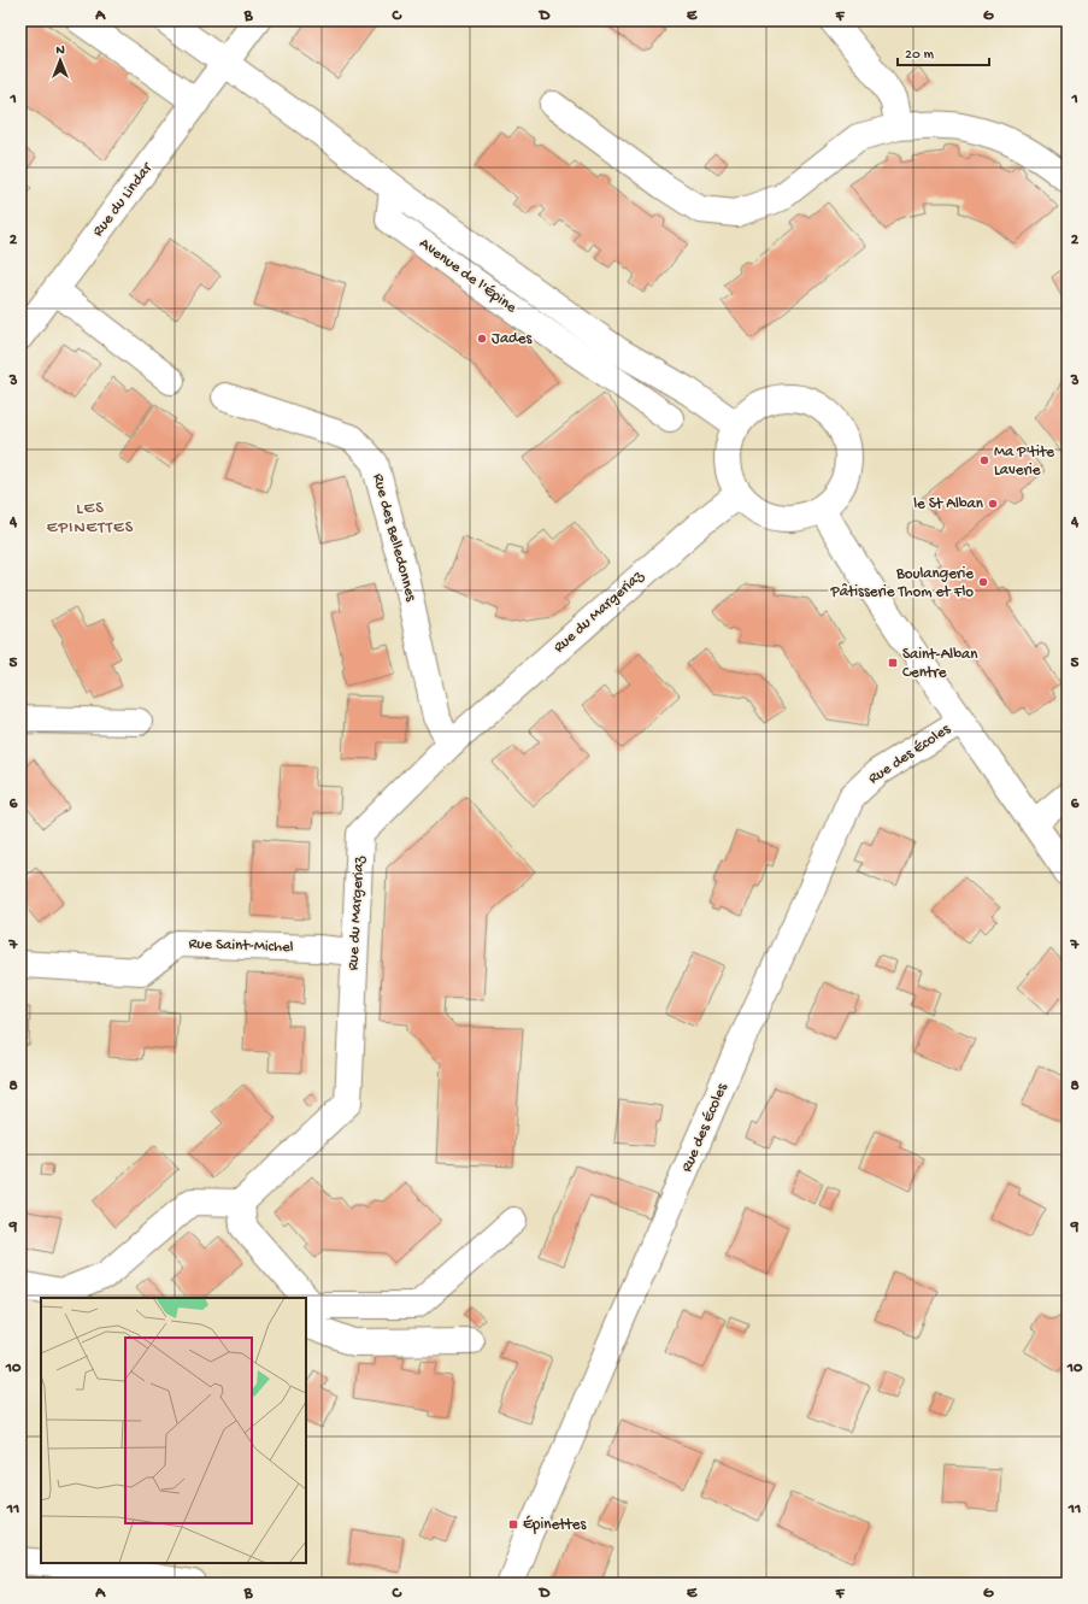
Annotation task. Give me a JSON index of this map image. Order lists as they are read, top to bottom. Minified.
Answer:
{"streets":{"street":["Rue du Lindar","Avenue de l'Épine","Rue des Belledonnes","Rue du Margeriaz","Rue des Écoles","Rue Saint-Michel"]},"crossings":[["Rue du Lindar","Avenue de l'Épine"],["Avenue de l'Épine","Rue du Margeriaz"],["Rue des Belledonnes","Rue du Margeriaz"],["Rue du Margeriaz","Rue Saint-Michel"]],"districts":["LES EPINETTES"],"places":{"other":["Jades","Ma P'tite Laverie","le St Alban","Boulangerie Pâtisserie Thom et Flo"],"transit":["Saint-Alban Centre","Épinettes"]},"scale_bar":"20 m","north":"top","grid":{"columns":["A","B","C","D","E","F","G"],"rows":["1","2","3","4","5","6","7","8","9","10","11"]}}
